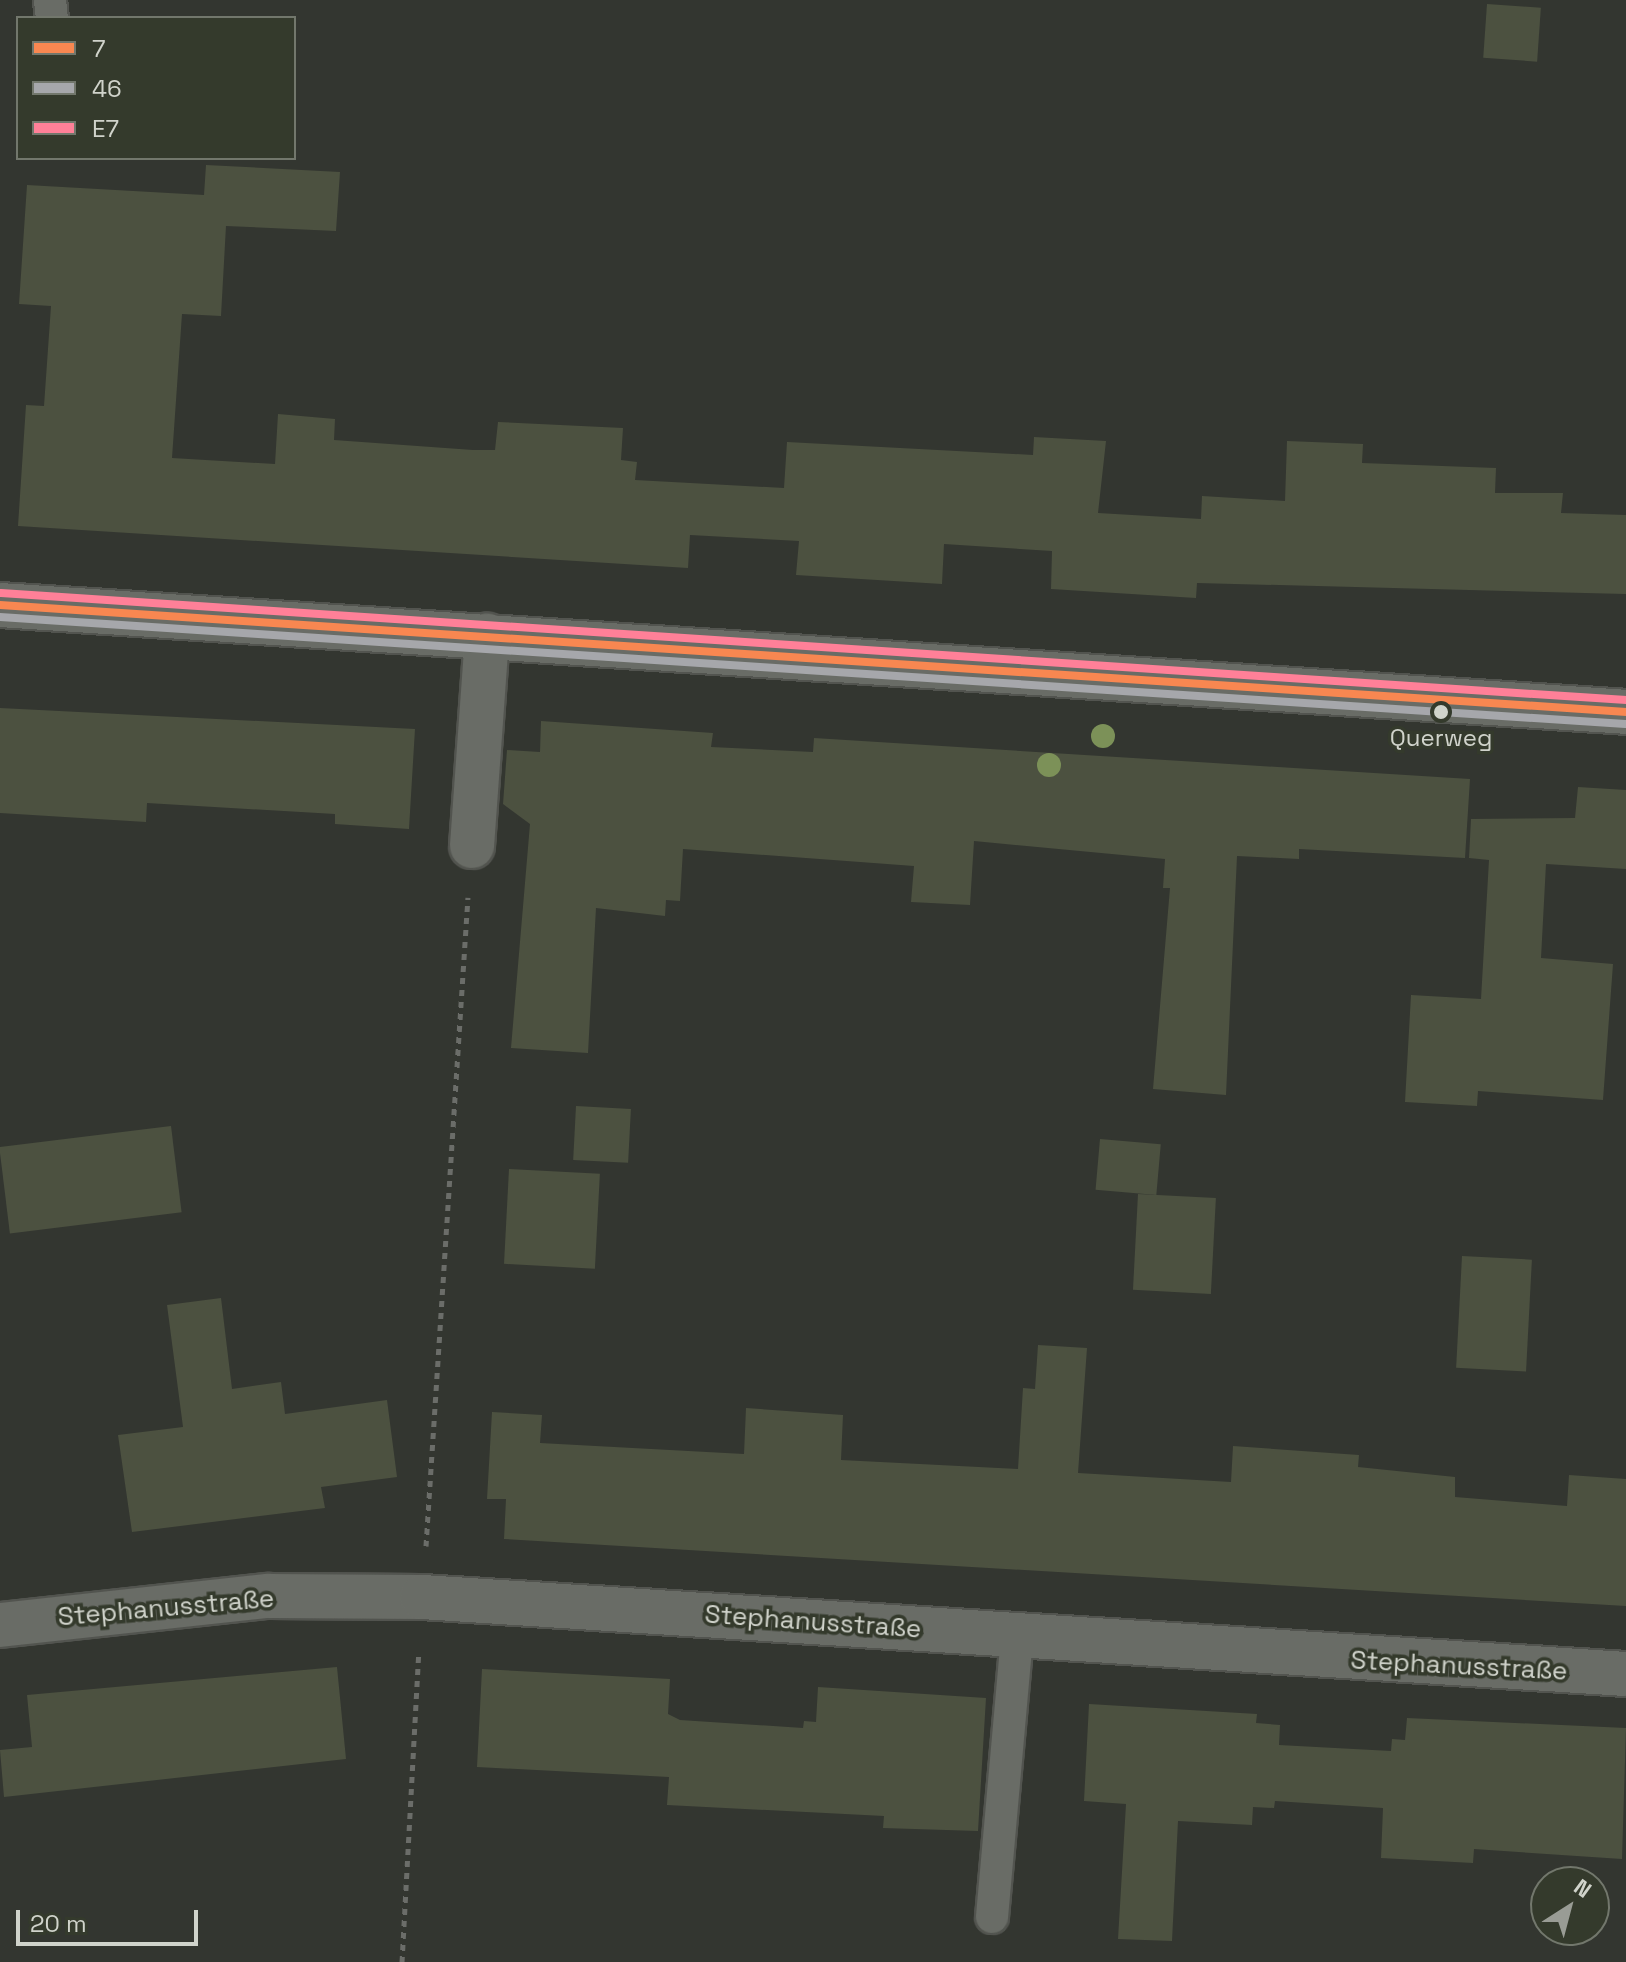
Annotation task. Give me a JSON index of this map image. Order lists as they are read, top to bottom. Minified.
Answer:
{"streets":{"street":["Stephanusstraße"]},"places":["Querweg"],"lines":["transit line E7","transit line 7","transit line 46"],"legend":["7","46","E7"],"scale_bar":"20 m","north":"top right"}
